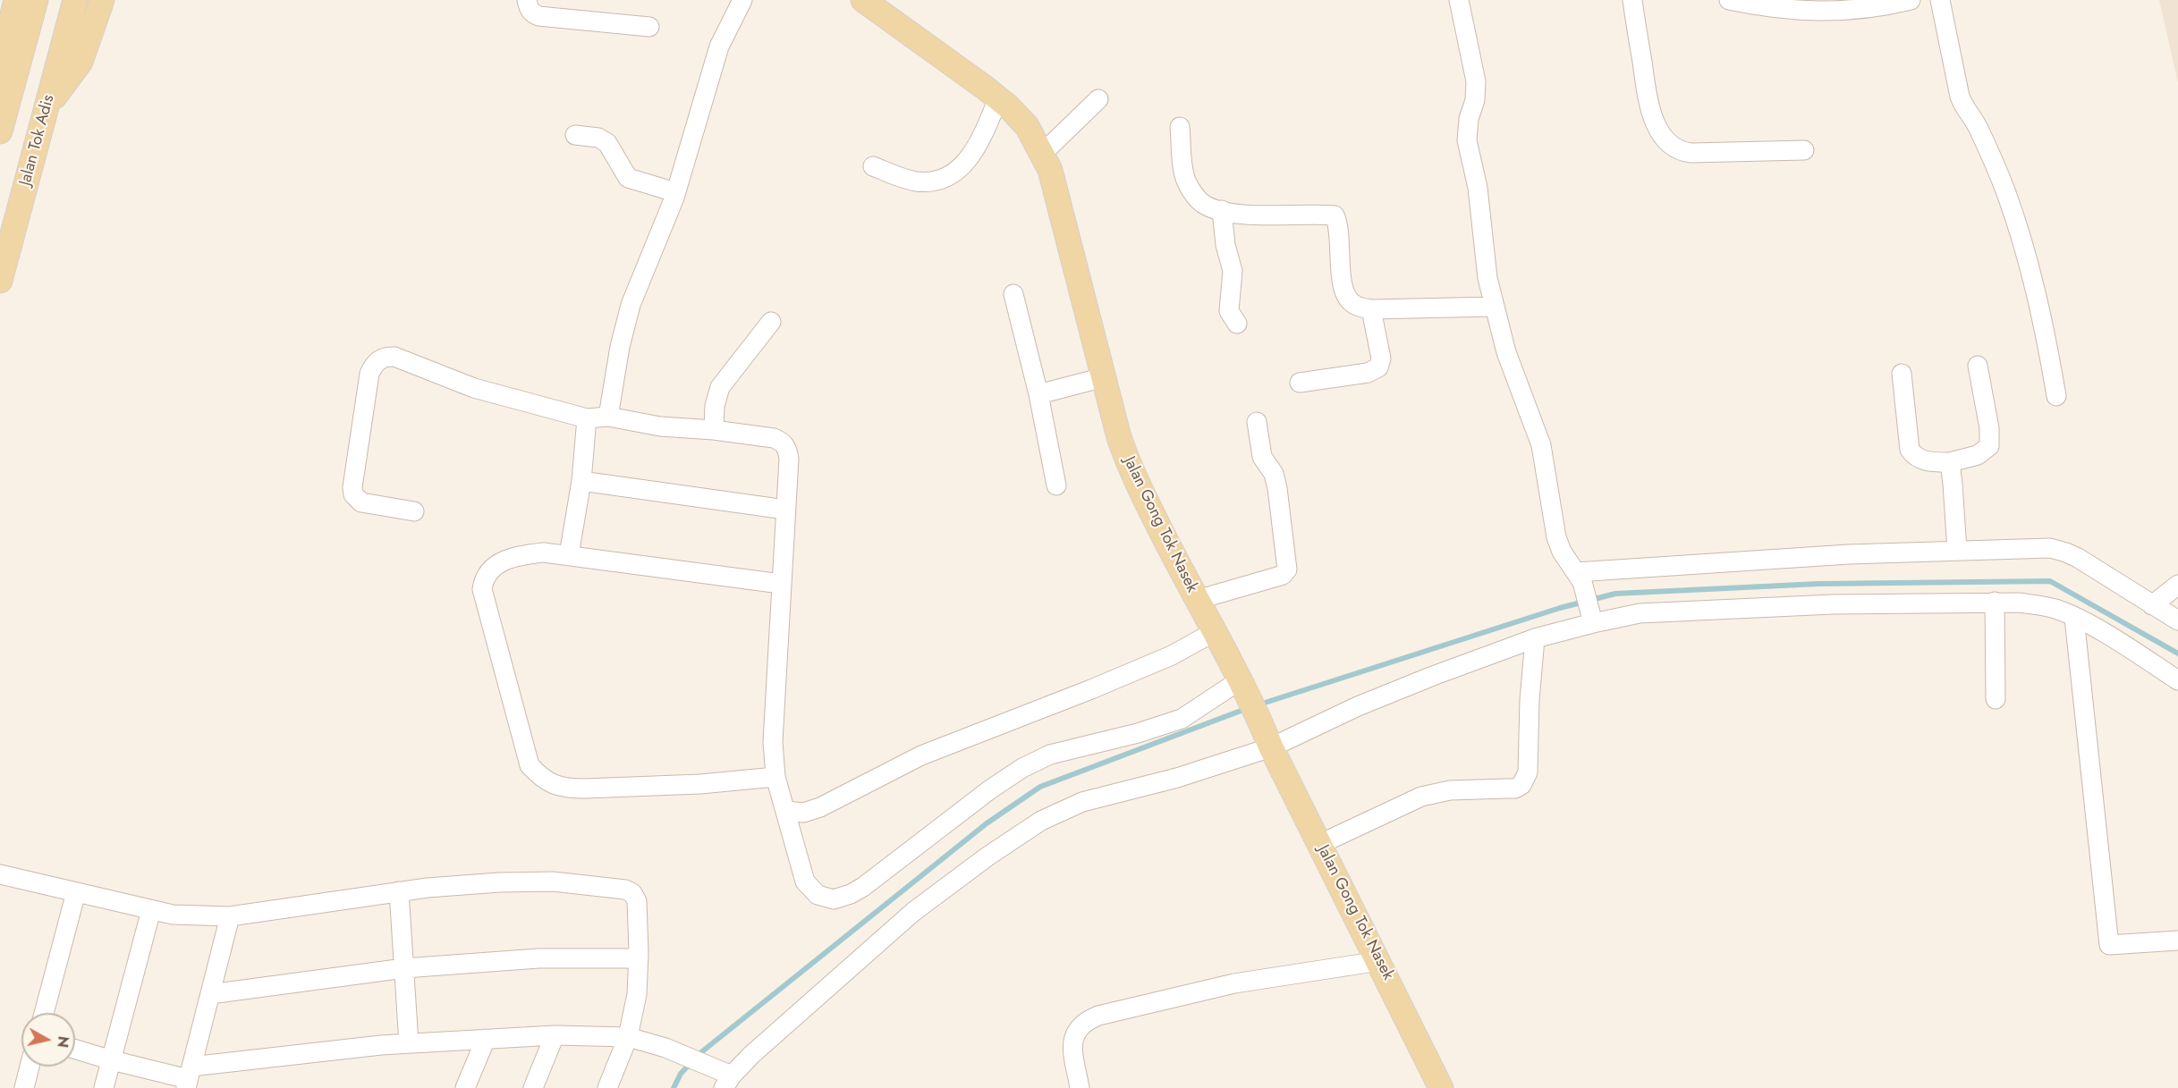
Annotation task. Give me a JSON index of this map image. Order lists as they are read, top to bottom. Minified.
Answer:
{"streets":{"main road":["Jalan Tok Adis","Jalan Gong Tok Nasek"]},"north":"right"}
